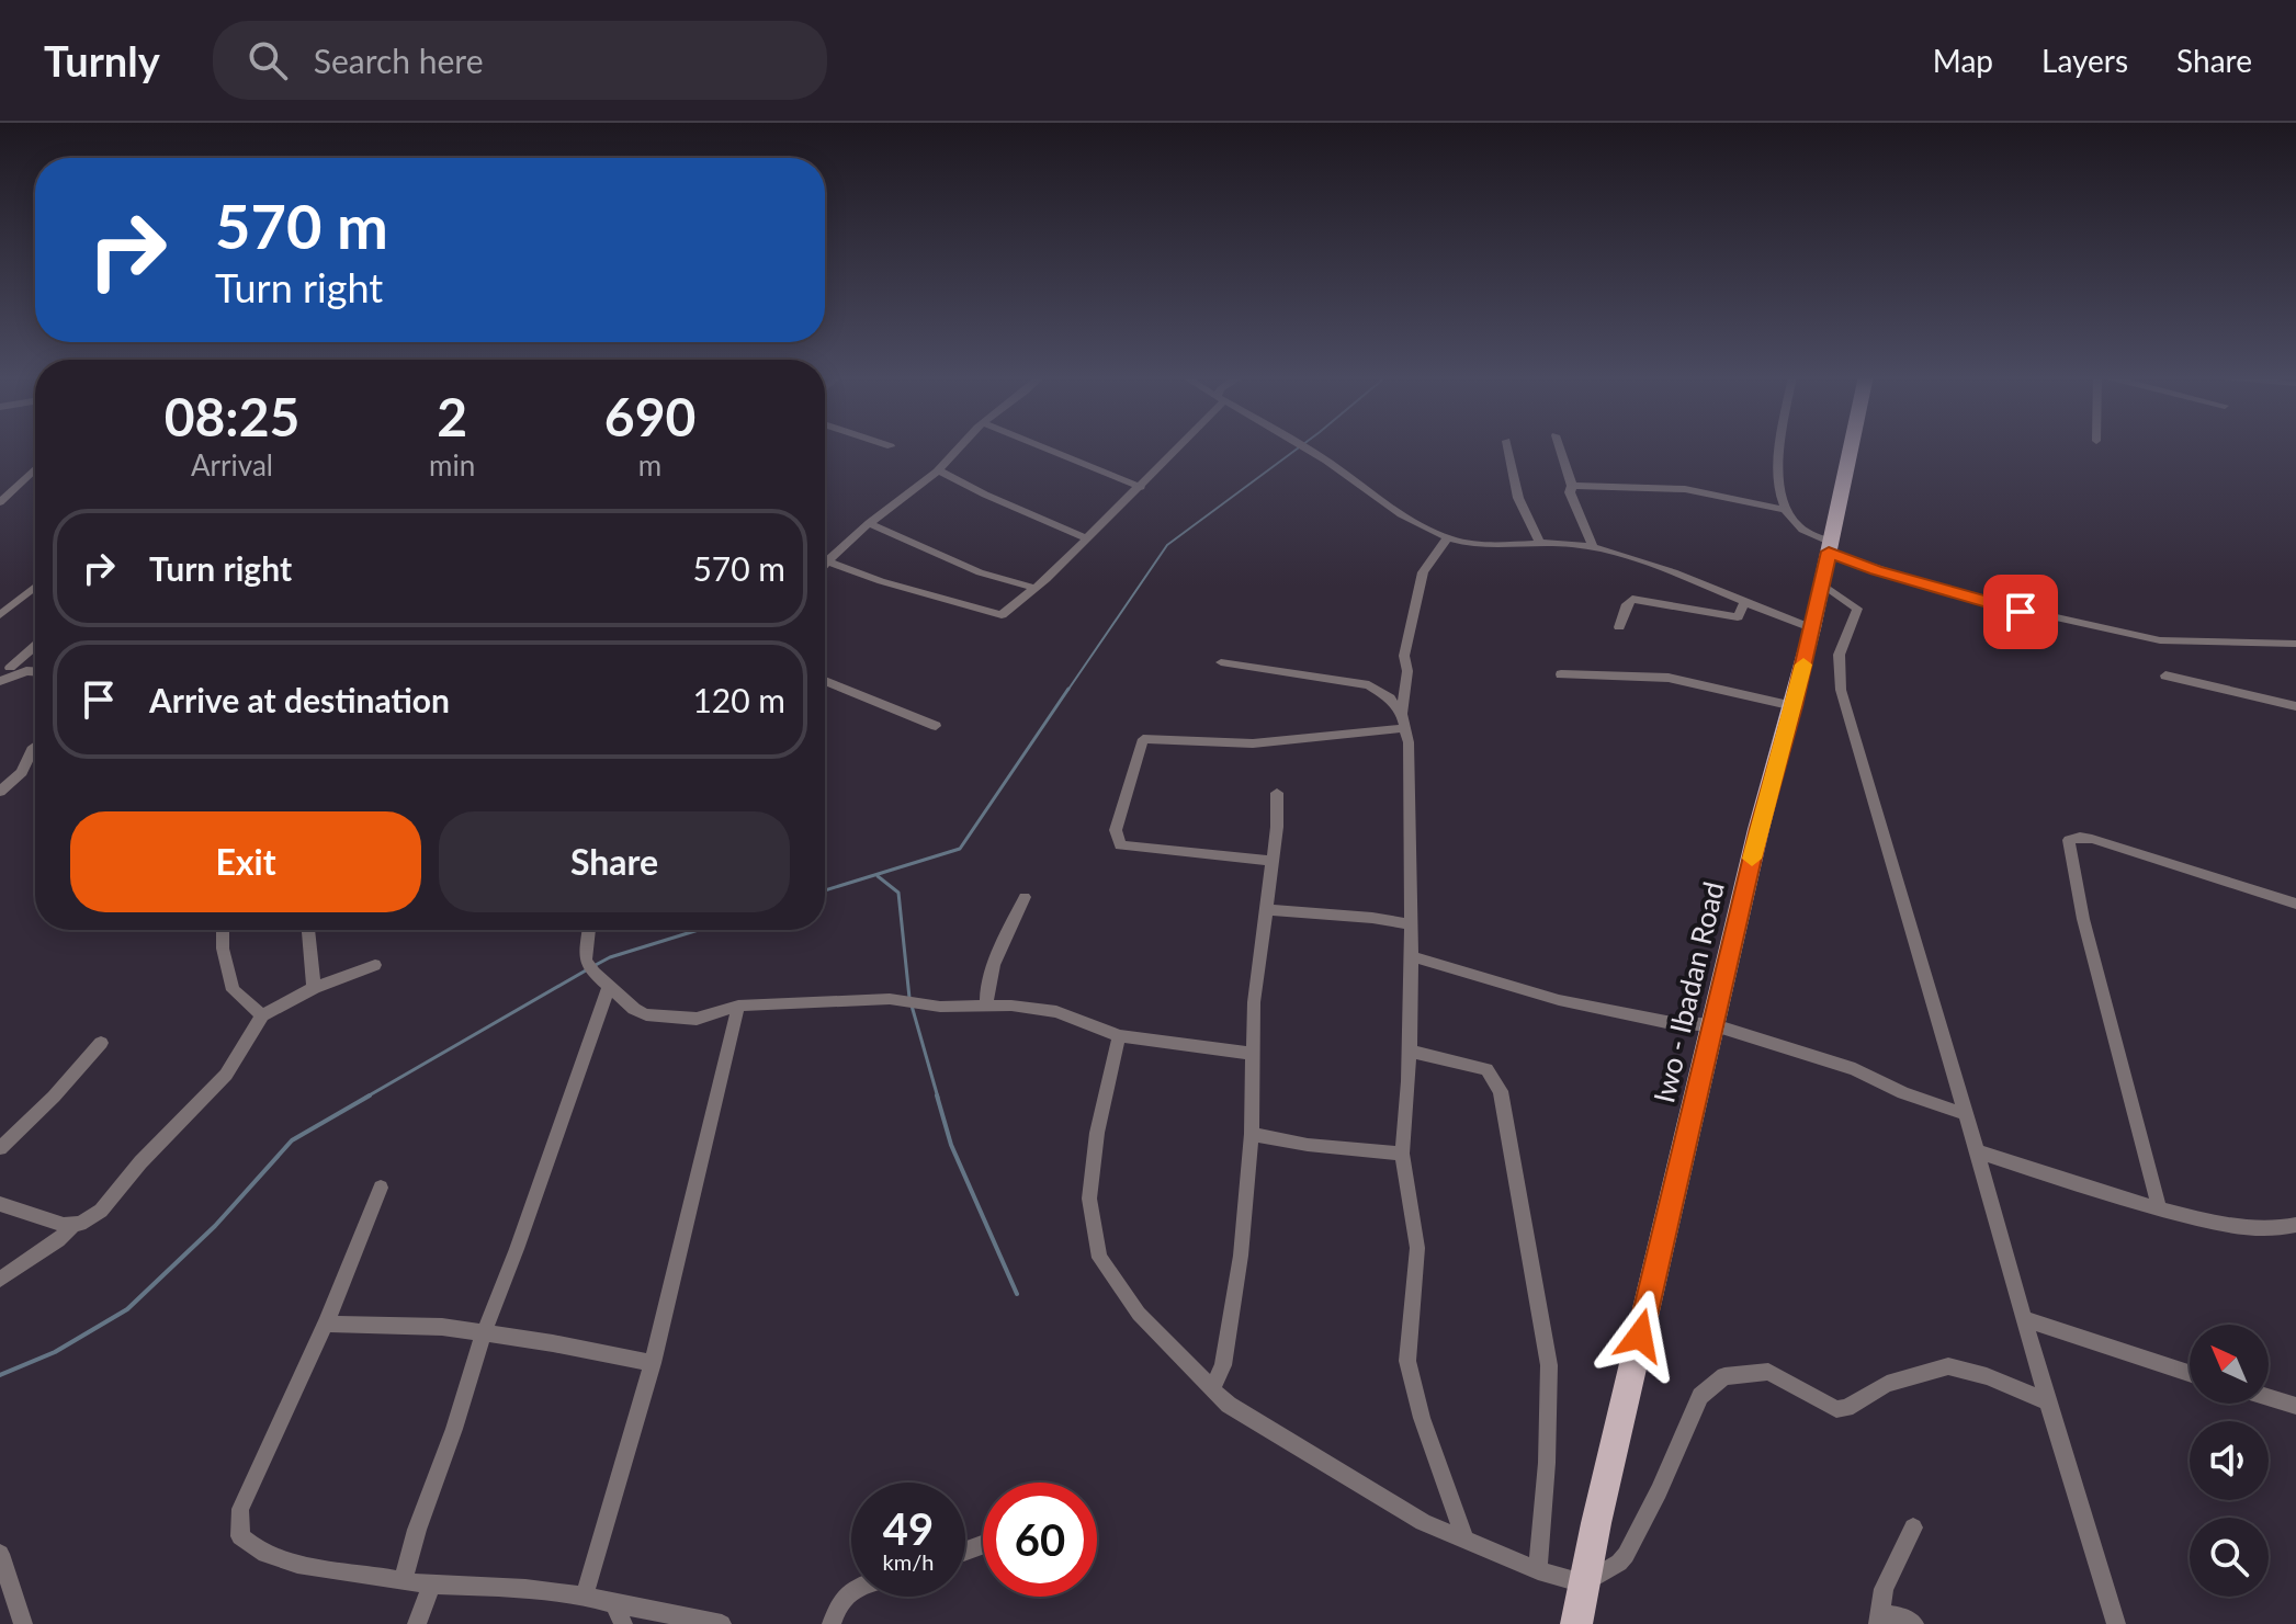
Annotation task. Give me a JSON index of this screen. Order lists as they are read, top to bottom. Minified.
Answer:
{"streets":{"main road":["Iwo - Ibadan Road"]},"north":"top left","page":{"header":"Turnly","search":"Search here","nav":["Map","Layers","Share"],"turn":["570 m","Turn right"],"eta":["08:25","Arrival","2","min","690","m"],"list":[{"name":"Turn right","value":"570 m"},{"name":"Arrive at destination","value":"120 m"}],"buttons":["Exit","Share"],"speed":"49 km/h","limit":"60"}}
